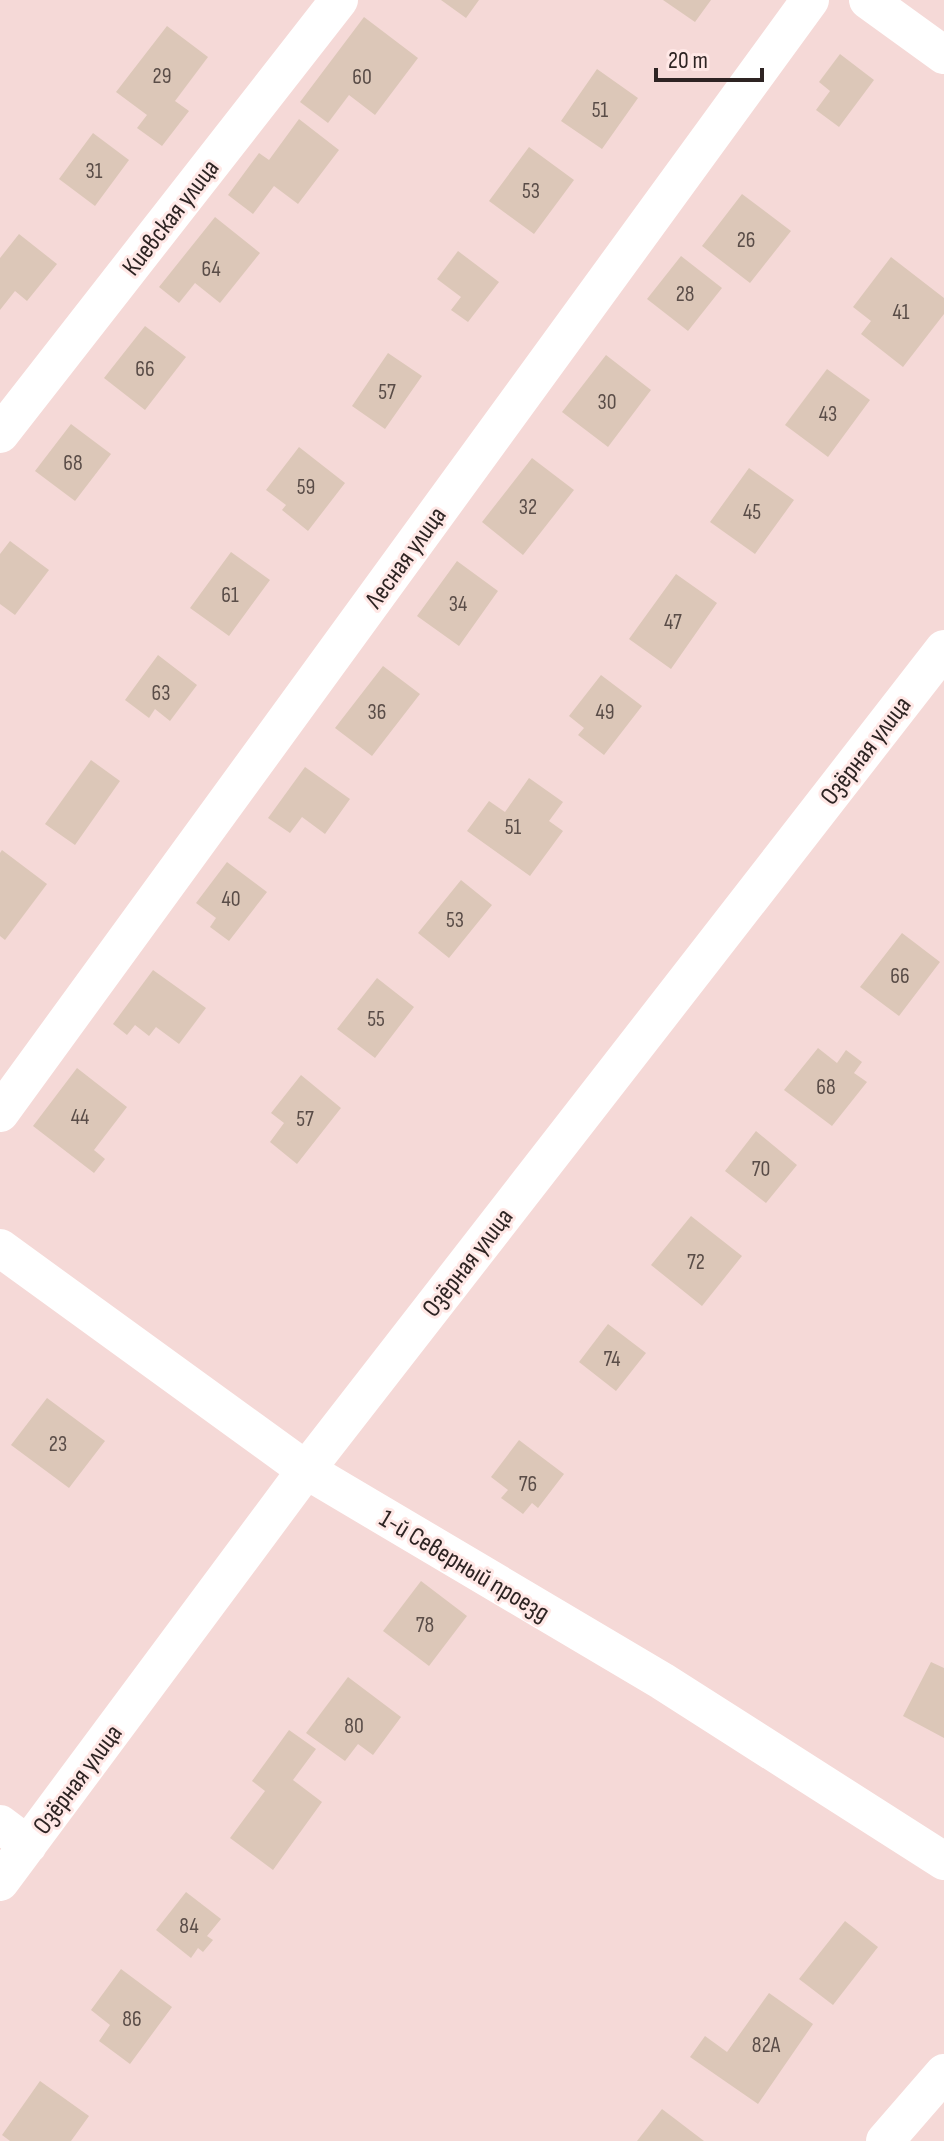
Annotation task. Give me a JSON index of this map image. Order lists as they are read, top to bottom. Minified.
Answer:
{"streets":{"street":["Киевская улица","Лесная улица","Озёрная улица","1-й Северный проезд"]},"crossings":[["Озёрная улица","1-й Северный проезд"]],"house_numbers":["29","60","51","31","53","26","64","28","41","66","57","30","43","68","59","32","45","61","34","47","63","36","49","51","40","53","66","55","68","44","57","70","72","74","23","76","78","80","84","86","82А"],"scale_bar":"20 m"}
